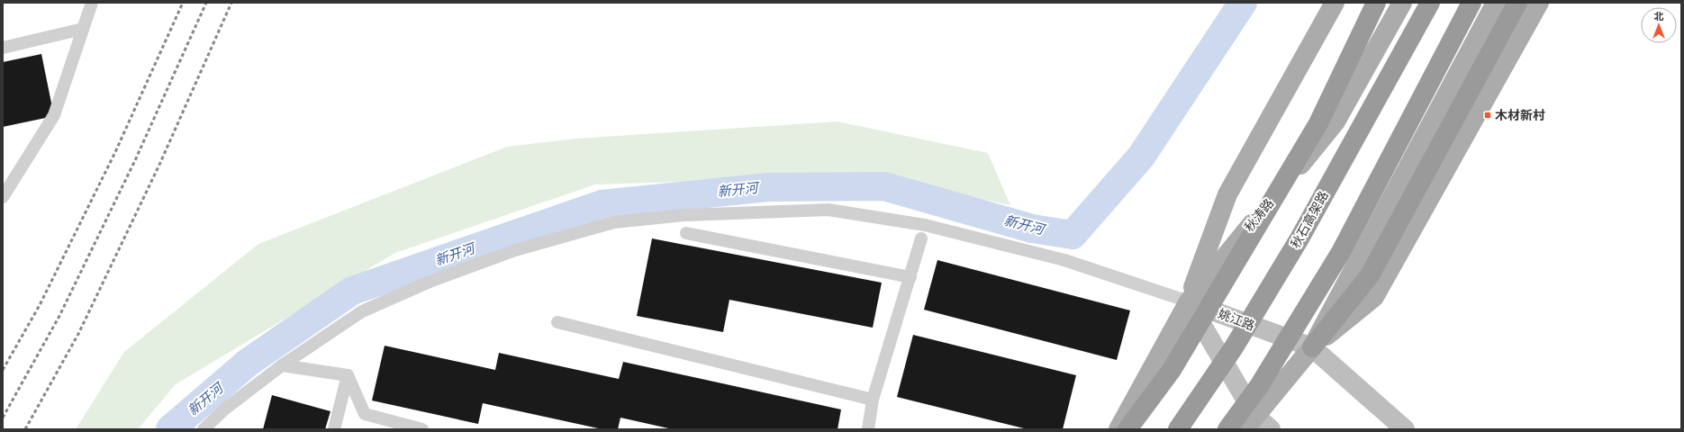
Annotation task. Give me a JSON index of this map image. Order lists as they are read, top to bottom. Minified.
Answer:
{"streets":{"highway":["秋石高架路"],"main road":["秋涛路"],"street":["姚江路"]},"crossings":[["秋涛路","姚江路"]],"water":["新开河"],"places":{"transit":["木材新村"]},"north":"top"}
